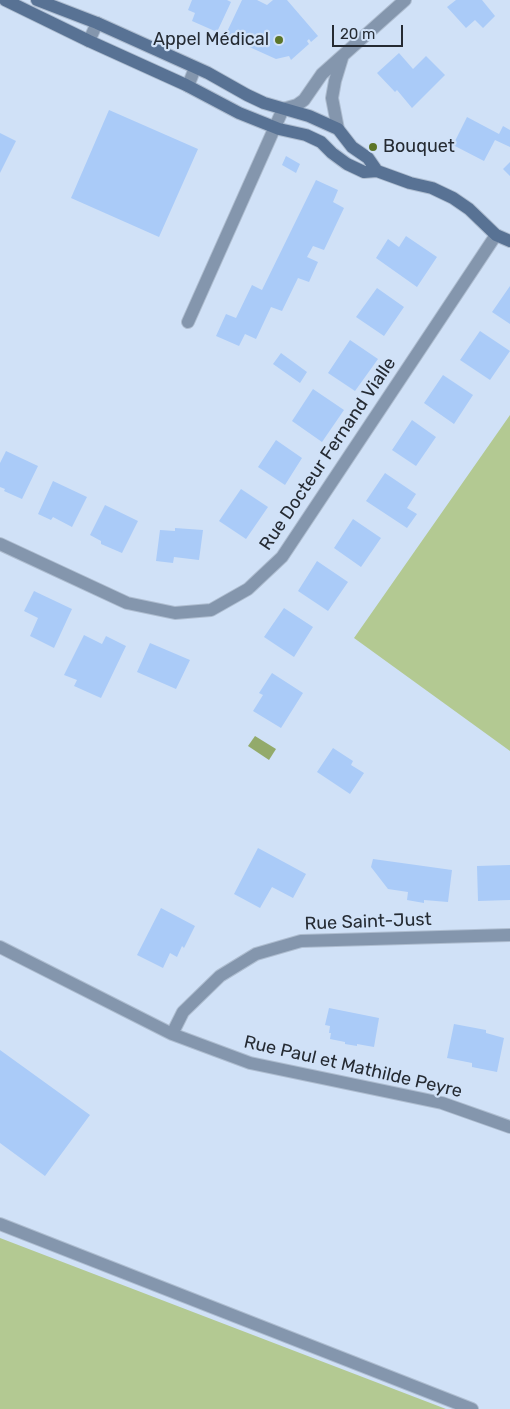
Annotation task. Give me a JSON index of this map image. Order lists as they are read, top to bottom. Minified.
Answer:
{"streets":{"street":["Rue Docteur Fernand Vialle","Rue Saint-Just","Rue Paul et Mathilde Peyre"]},"crossings":[["Rue Saint-Just","Rue Paul et Mathilde Peyre"]],"places":["Appel Médical","Bouquet"],"scale_bar":"20 m"}
